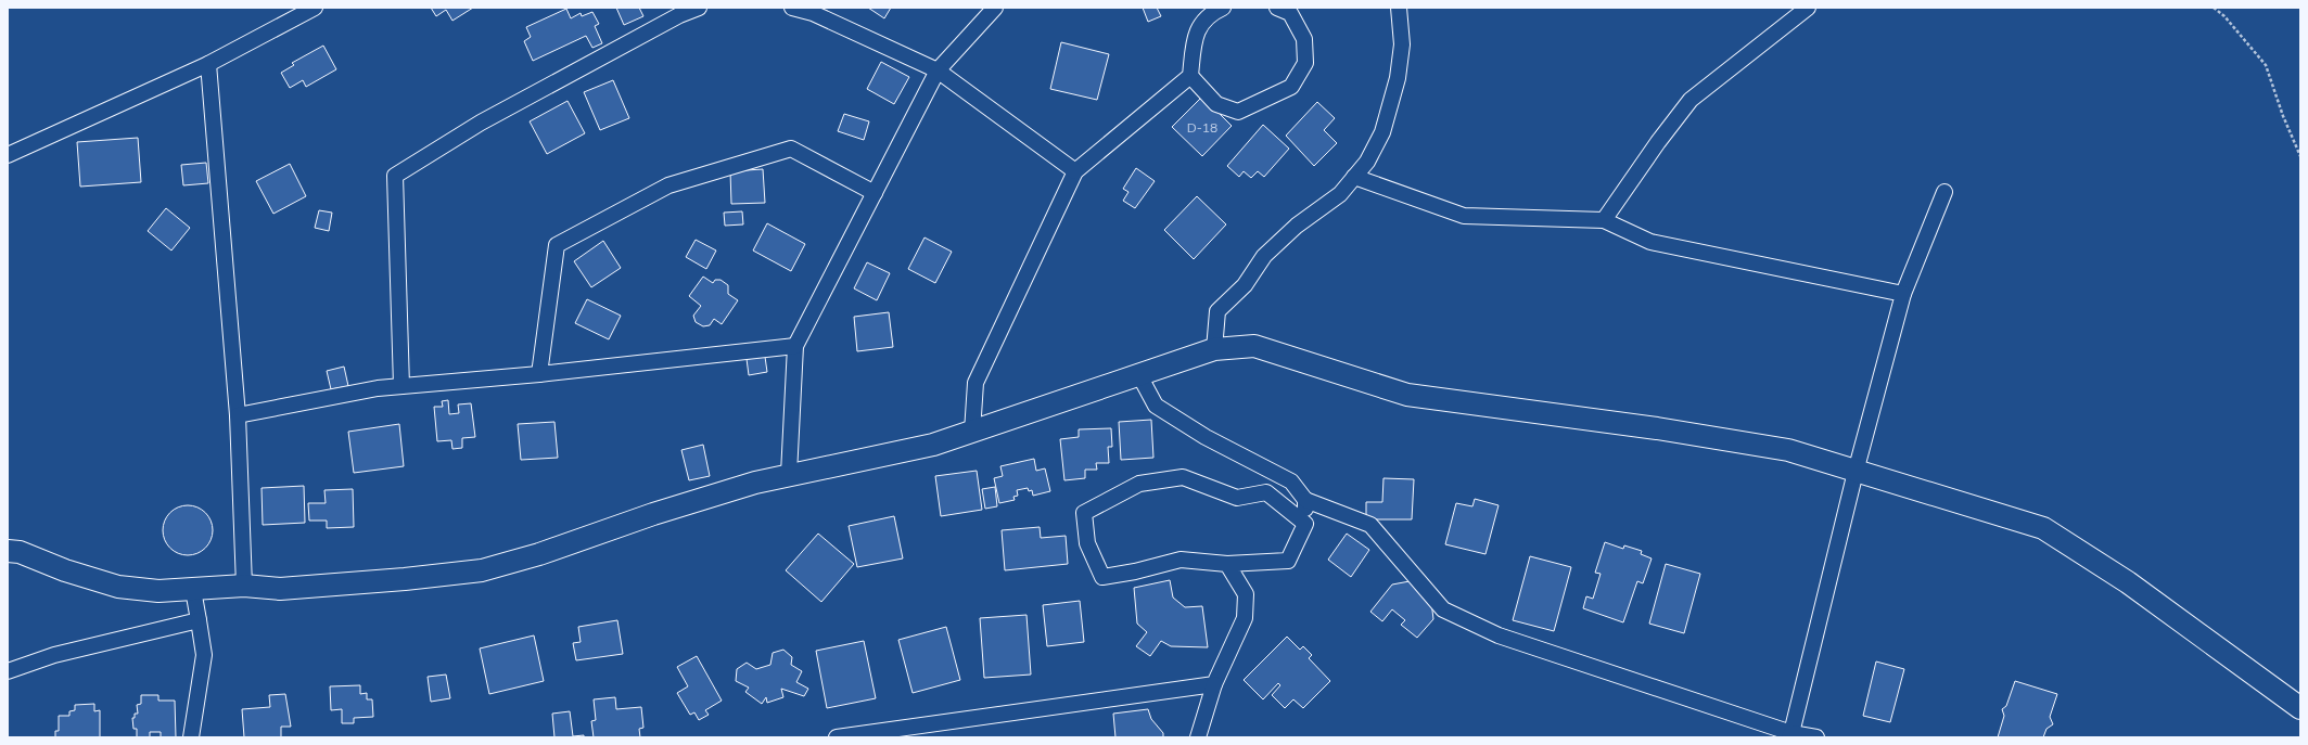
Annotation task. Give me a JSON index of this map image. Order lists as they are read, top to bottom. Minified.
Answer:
{"house_numbers":["D-18"]}
